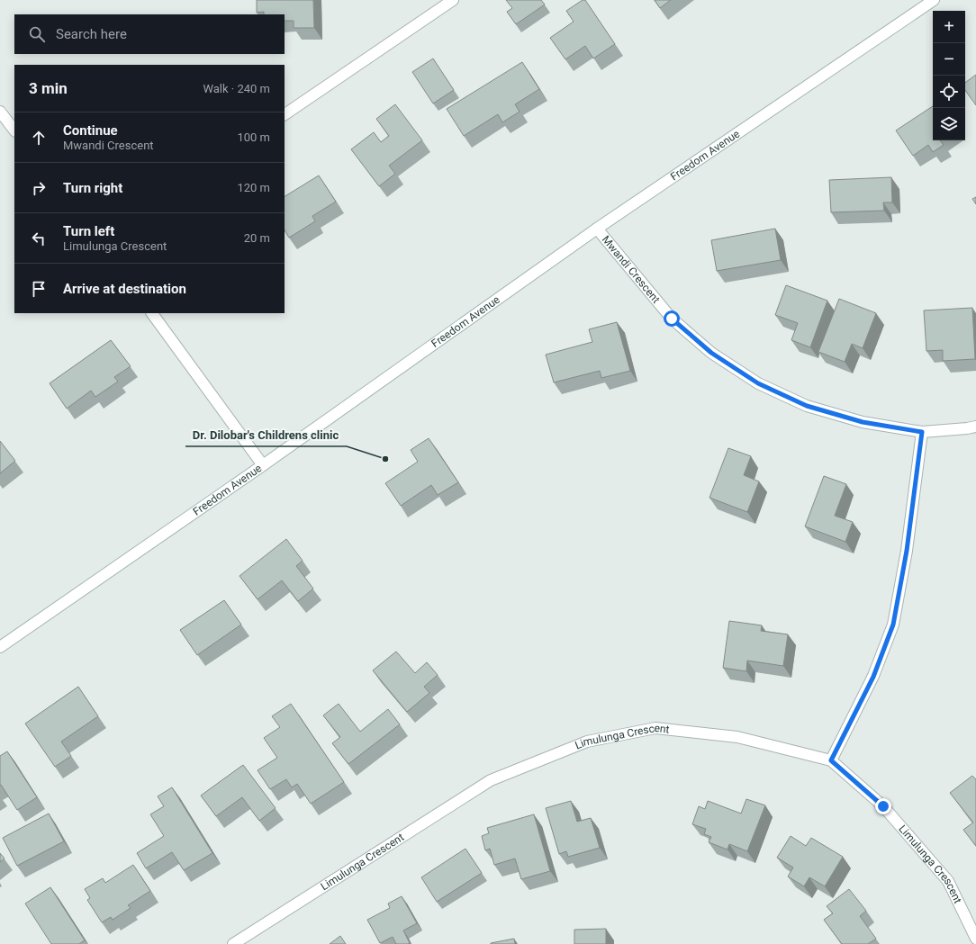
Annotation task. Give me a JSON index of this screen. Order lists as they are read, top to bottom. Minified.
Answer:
{"streets":{"street":["Freedom Avenue","Mwandi Crescent","Limulunga Crescent"]},"crossings":[["Freedom Avenue","Mwandi Crescent"]],"places":["Dr. Dilobar's Childrens clinic"],"page":{"map_buttons":["+","−"],"search":"Search here","heading":["3 min","Walk · 240 m"],"list":[["Continue","Mwandi Crescent","100 m"],["Turn right","120 m"],["Turn left","Limulunga Crescent","20 m"],"Arrive at destination"]}}
